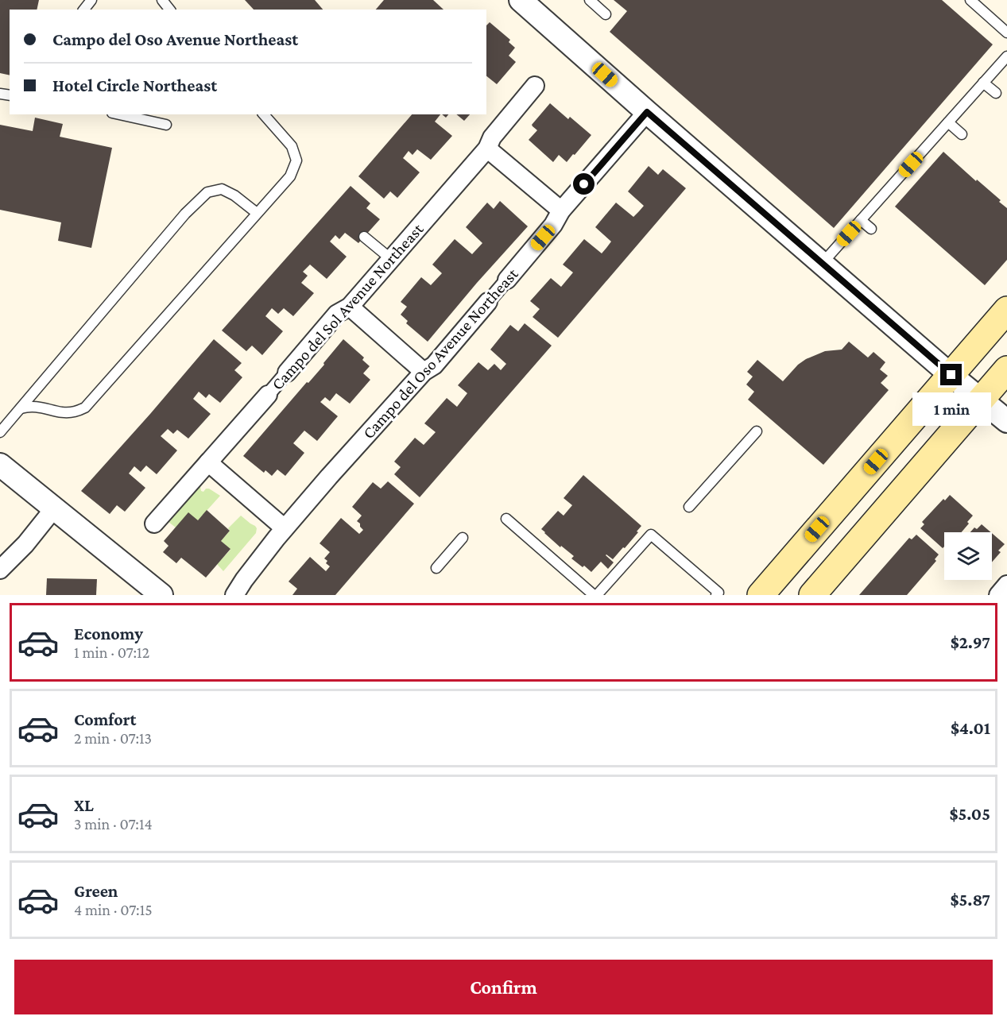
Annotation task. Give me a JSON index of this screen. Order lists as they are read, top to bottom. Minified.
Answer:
{"streets":{"street":["Campo del Sol Avenue Northeast","Campo del Oso Avenue Northeast"]},"page":{"banner":["Campo del Oso Avenue Northeast","Hotel Circle Northeast"],"bubble":"1 min","list":[{"name":"Economy","note":"1 min · 07:12","value":"$2.97"},{"name":"Comfort","note":"2 min · 07:13","value":"$4.01"},{"name":"XL","note":"3 min · 07:14","value":"$5.05"},{"name":"Green","note":"4 min · 07:15","value":"$5.87"}],"buttons":"Confirm"}}
